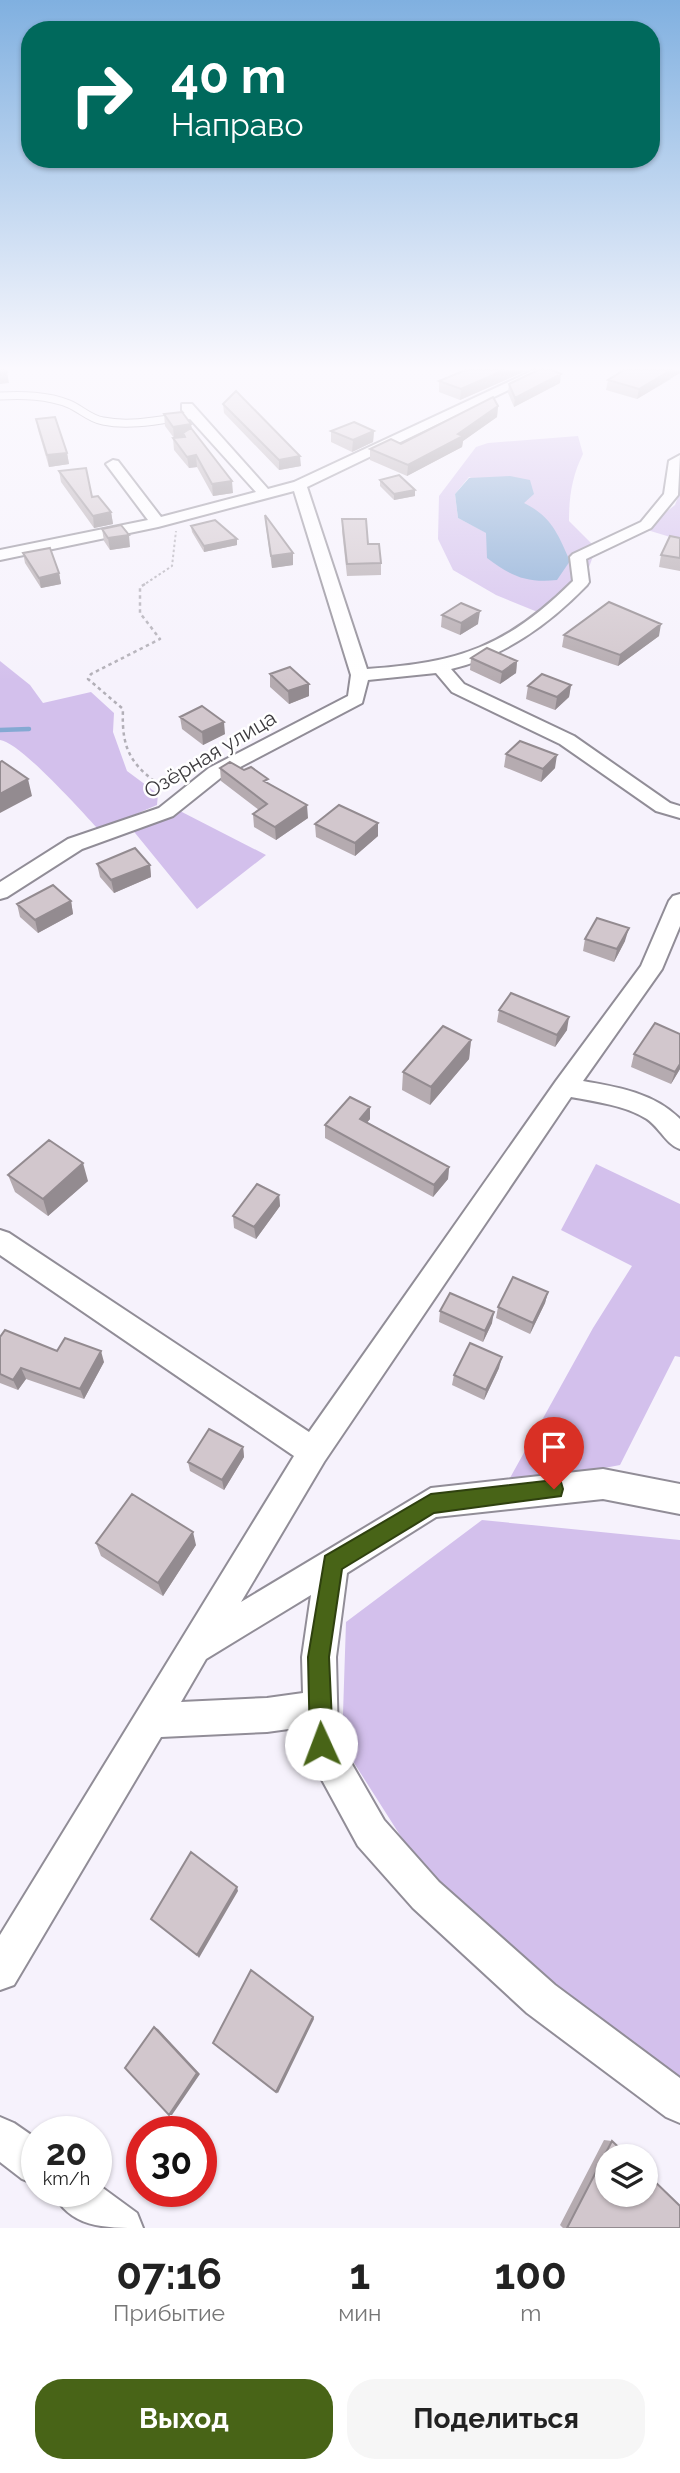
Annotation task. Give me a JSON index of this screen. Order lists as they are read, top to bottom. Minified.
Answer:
{"streets":{"street":["Озёрная улица"]},"page":{"turn":["40 m","Направо"],"speed":"20 km/h","limit":"30","eta":["07:16","Прибытие","1","мин","100","m"],"buttons":["Выход","Поделиться"]}}
